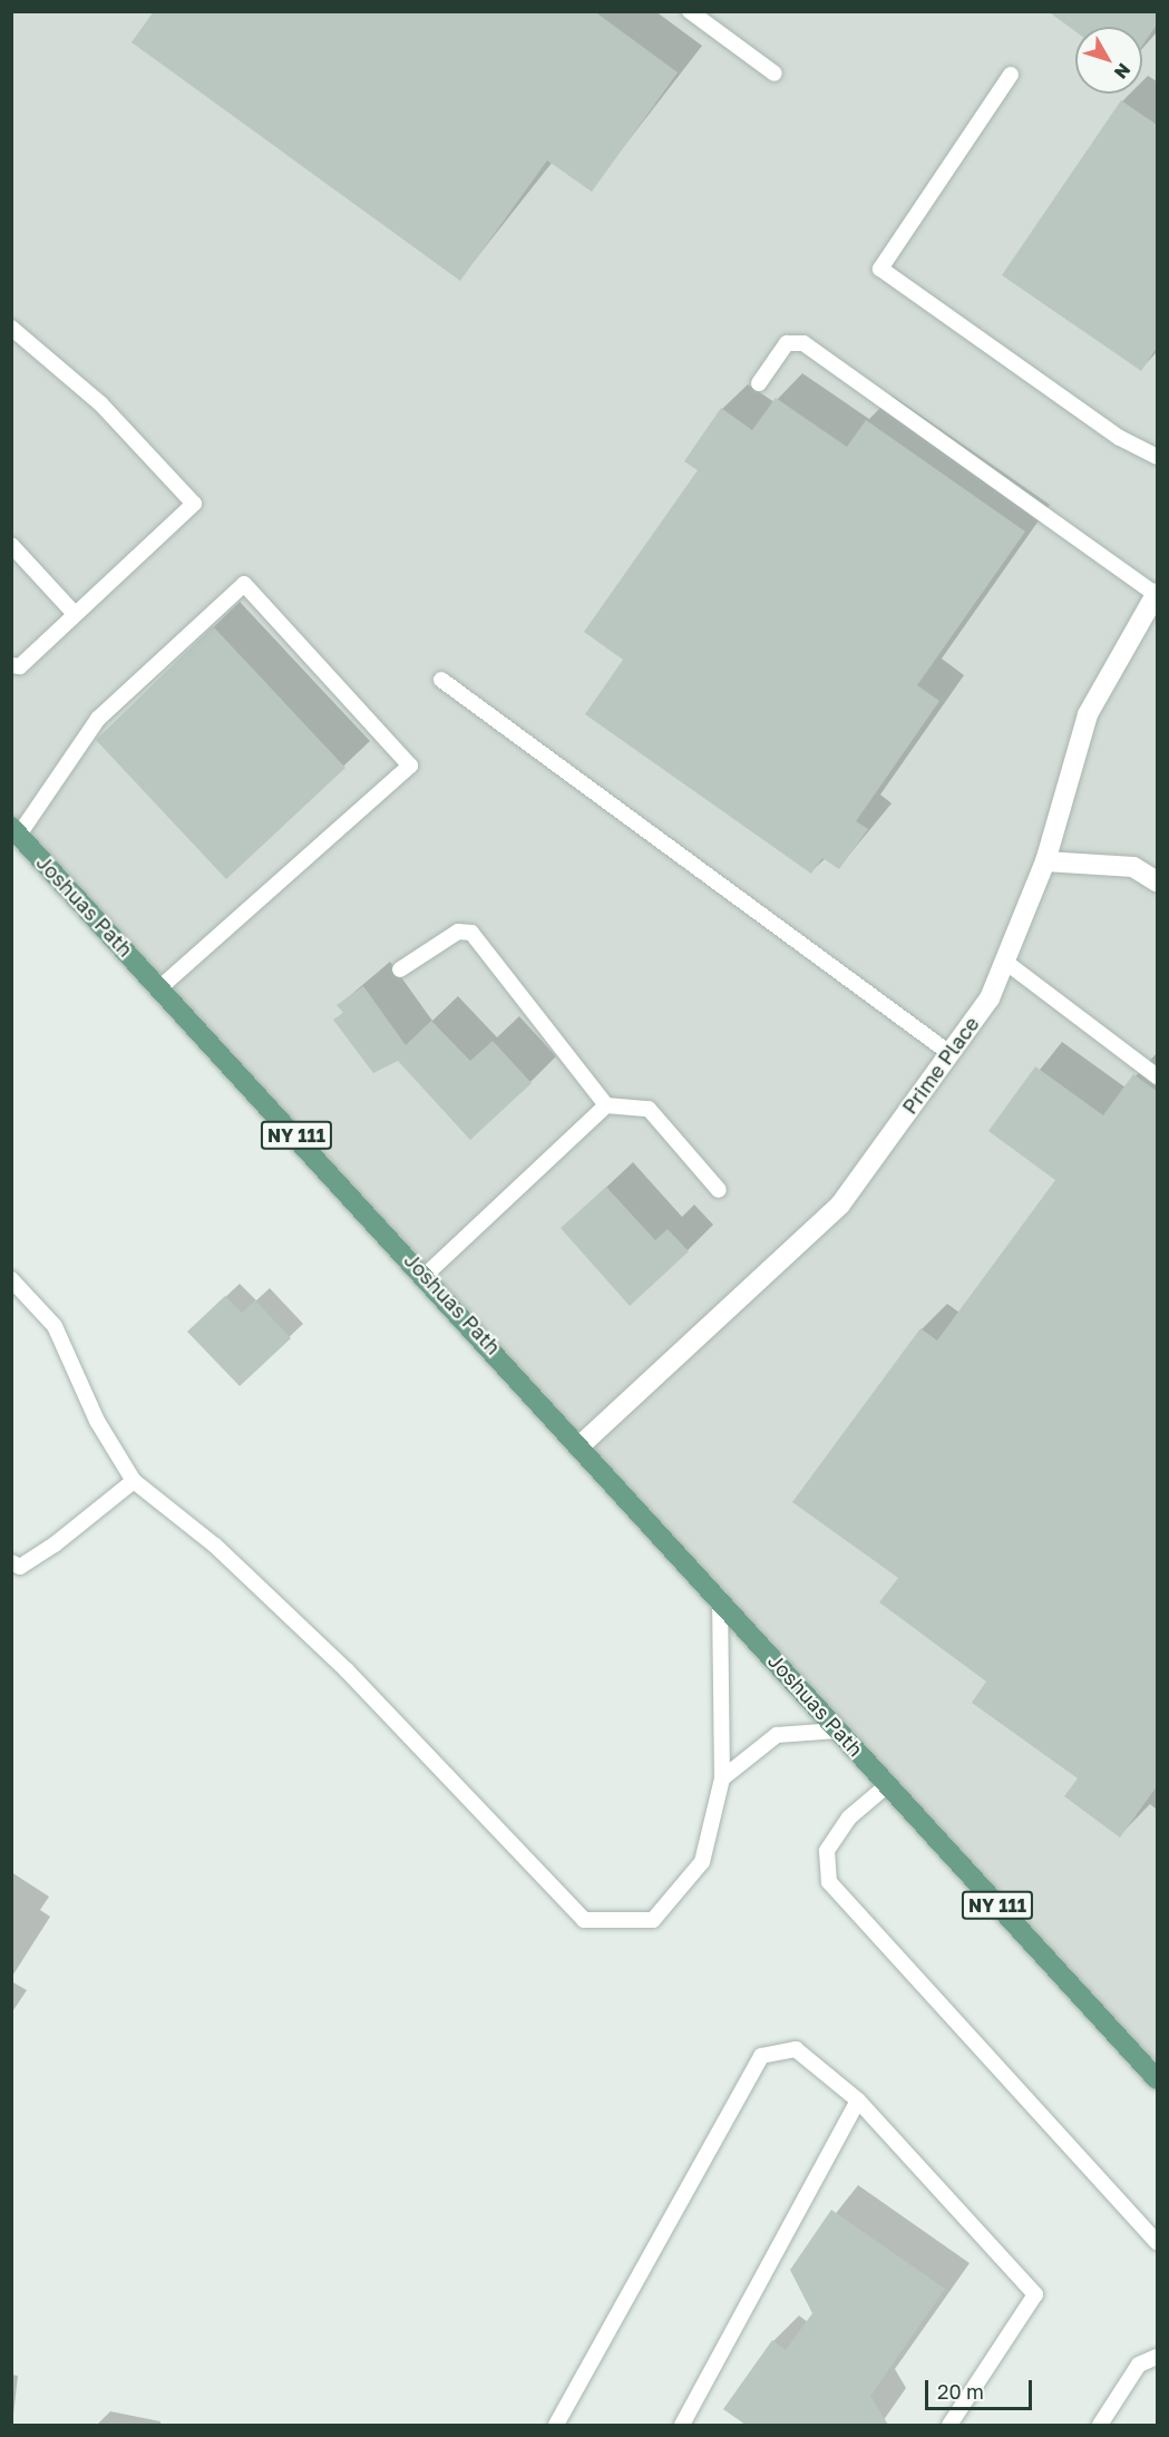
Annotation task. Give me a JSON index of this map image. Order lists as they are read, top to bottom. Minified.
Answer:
{"streets":{"main road":["Joshuas Path","NY 111"],"street":["Prime Place"]},"crossings":[["Joshuas Path","Prime Place"]],"scale_bar":"20 m","north":"bottom right"}
